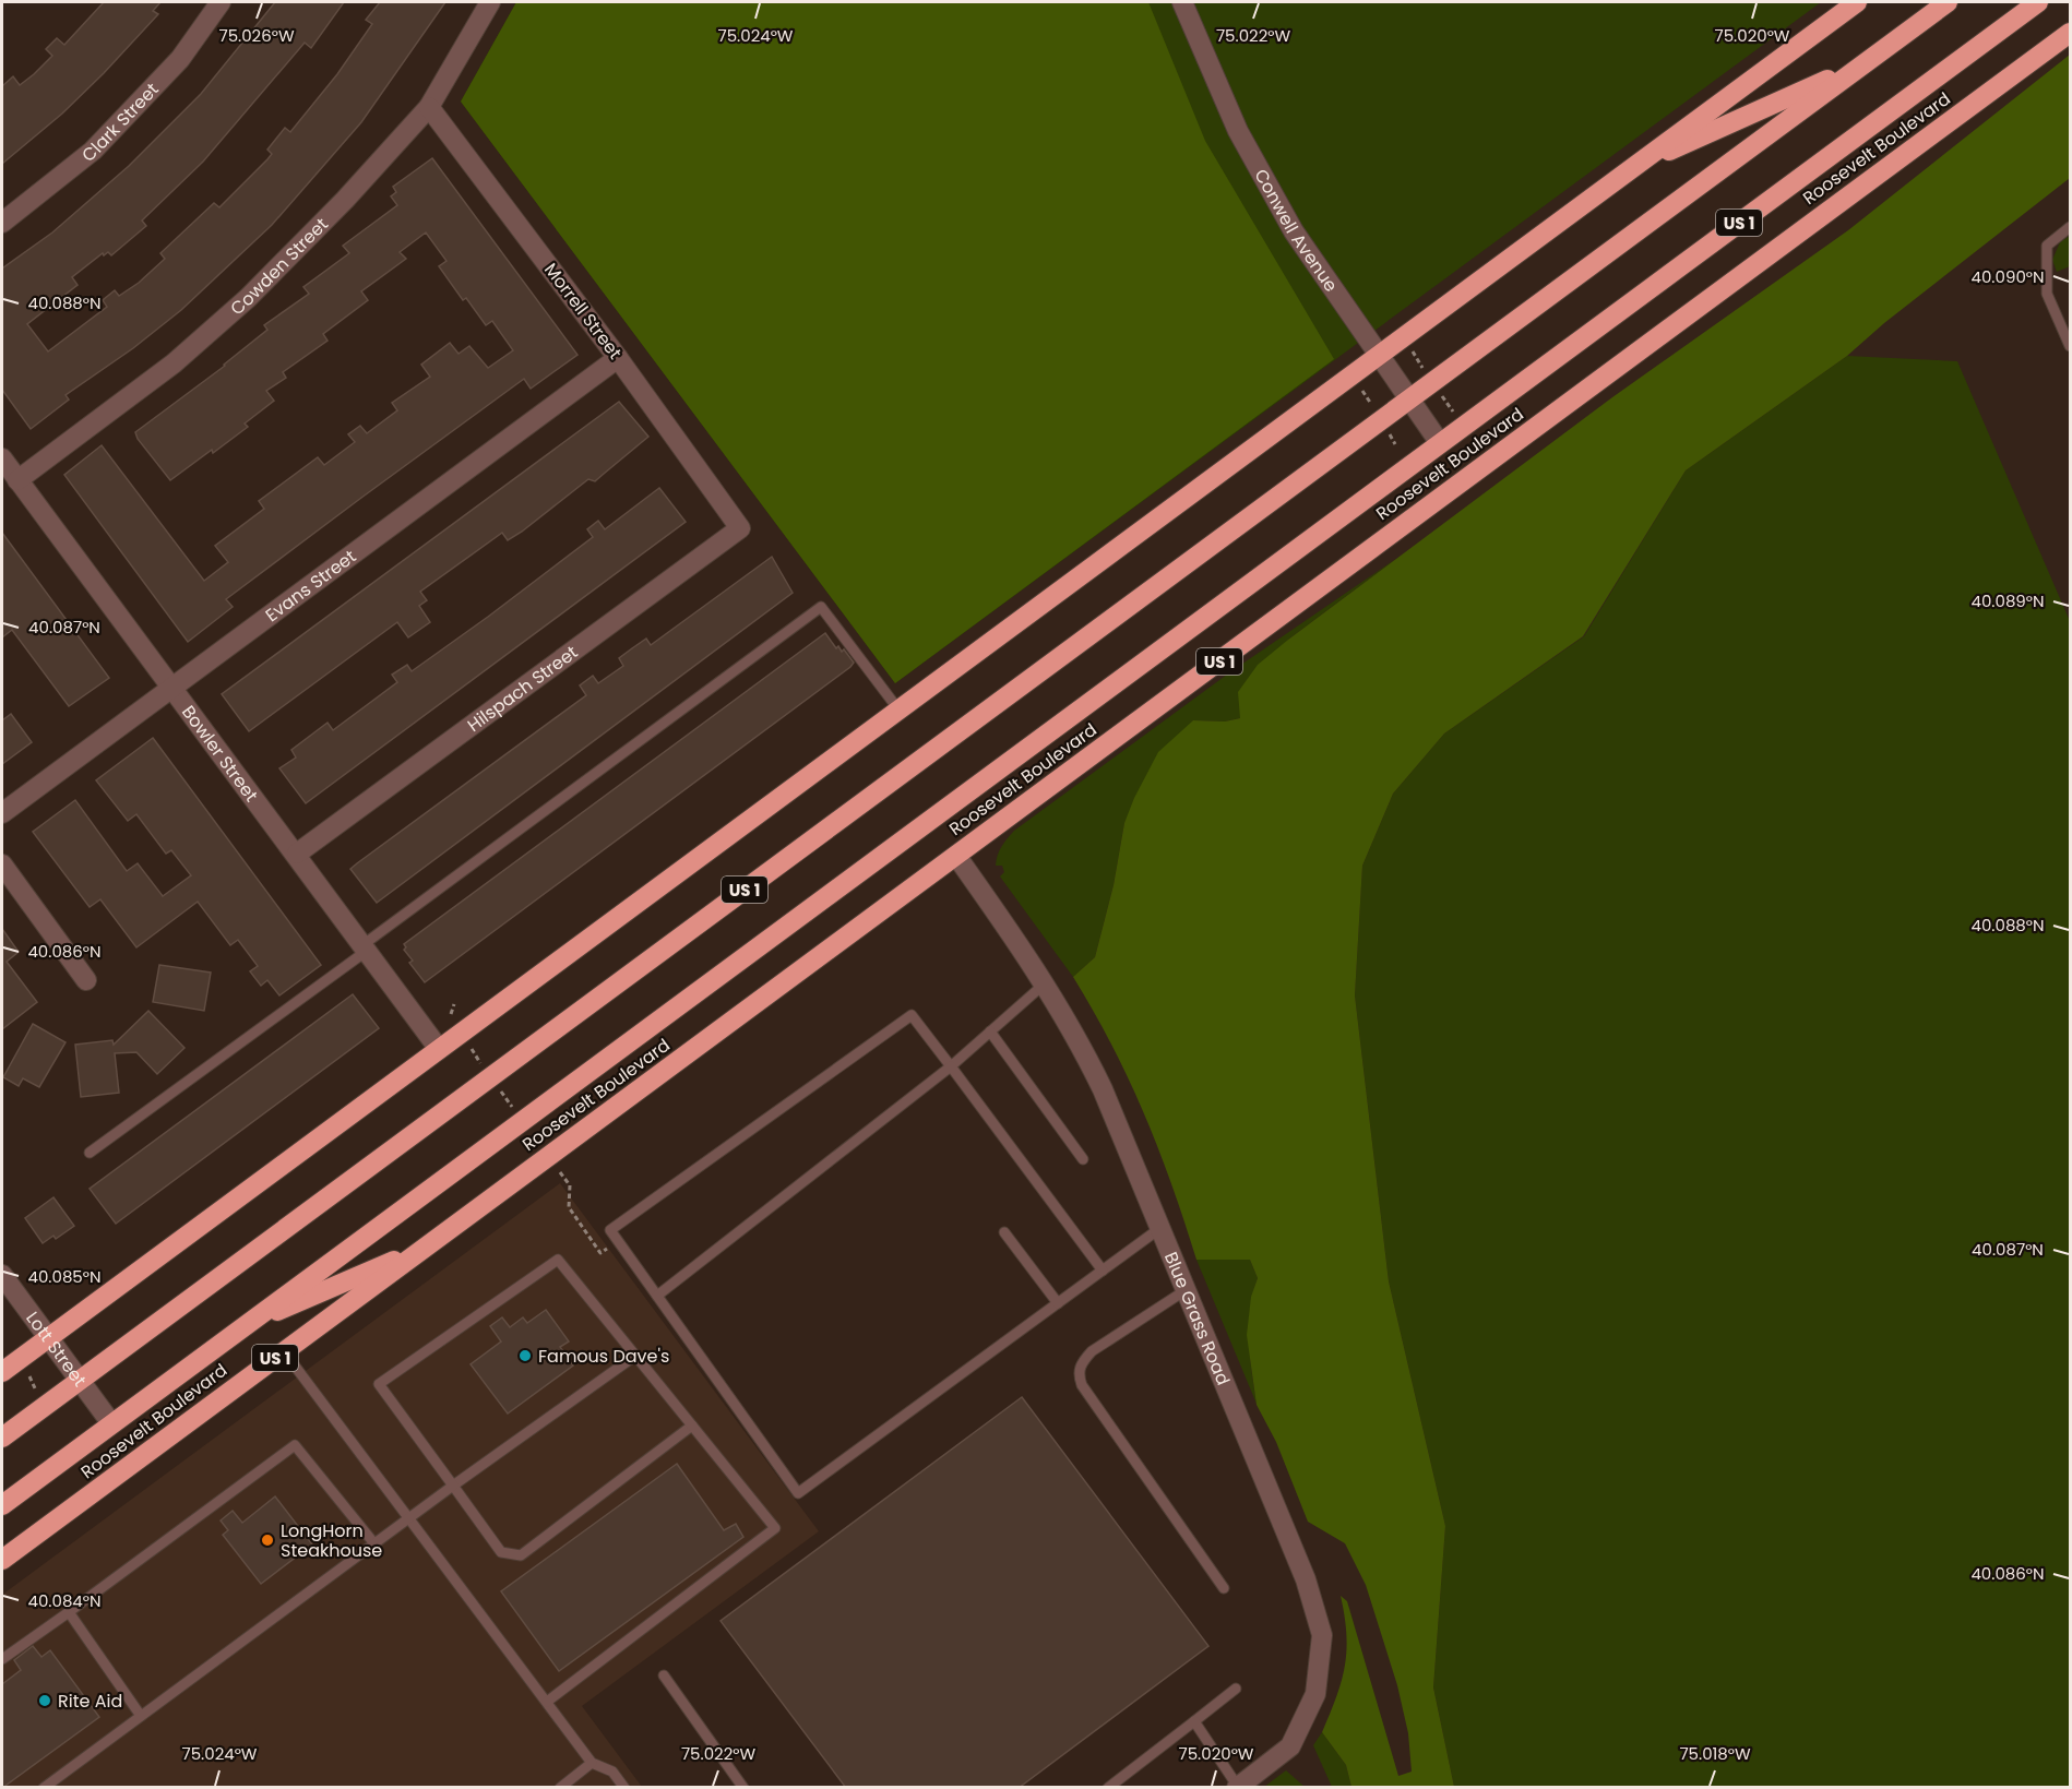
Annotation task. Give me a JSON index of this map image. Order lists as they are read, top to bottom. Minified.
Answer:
{"streets":{"highway":["Roosevelt Boulevard","US 1"],"street":["Clark Street","Conwell Avenue","Cowden Street","Morrell Street","Evans Street","Hilspach Street","Bowler Street","Blue Grass Road","Lott Street"]},"crossings":[["Roosevelt Boulevard","Conwell Avenue"],["Roosevelt Boulevard","Blue Grass Road"],["Roosevelt Boulevard","Lott Street"],["US 1","Conwell Avenue"],["US 1","Lott Street"],["Cowden Street","Morrell Street"],["Cowden Street","Bowler Street"],["Morrell Street","Evans Street"],["Morrell Street","Hilspach Street"],["Evans Street","Bowler Street"],["Hilspach Street","Bowler Street"]],"places":["Famous Dave's","LongHorn Steakhouse","Rite Aid"],"coordinates":["75.026°W","75.024°W","75.022°W","75.020°W","40.090°N","40.088°N","40.089°N","40.087°N","40.086°N","40.085°N","40.084°N","75.018°W"]}
